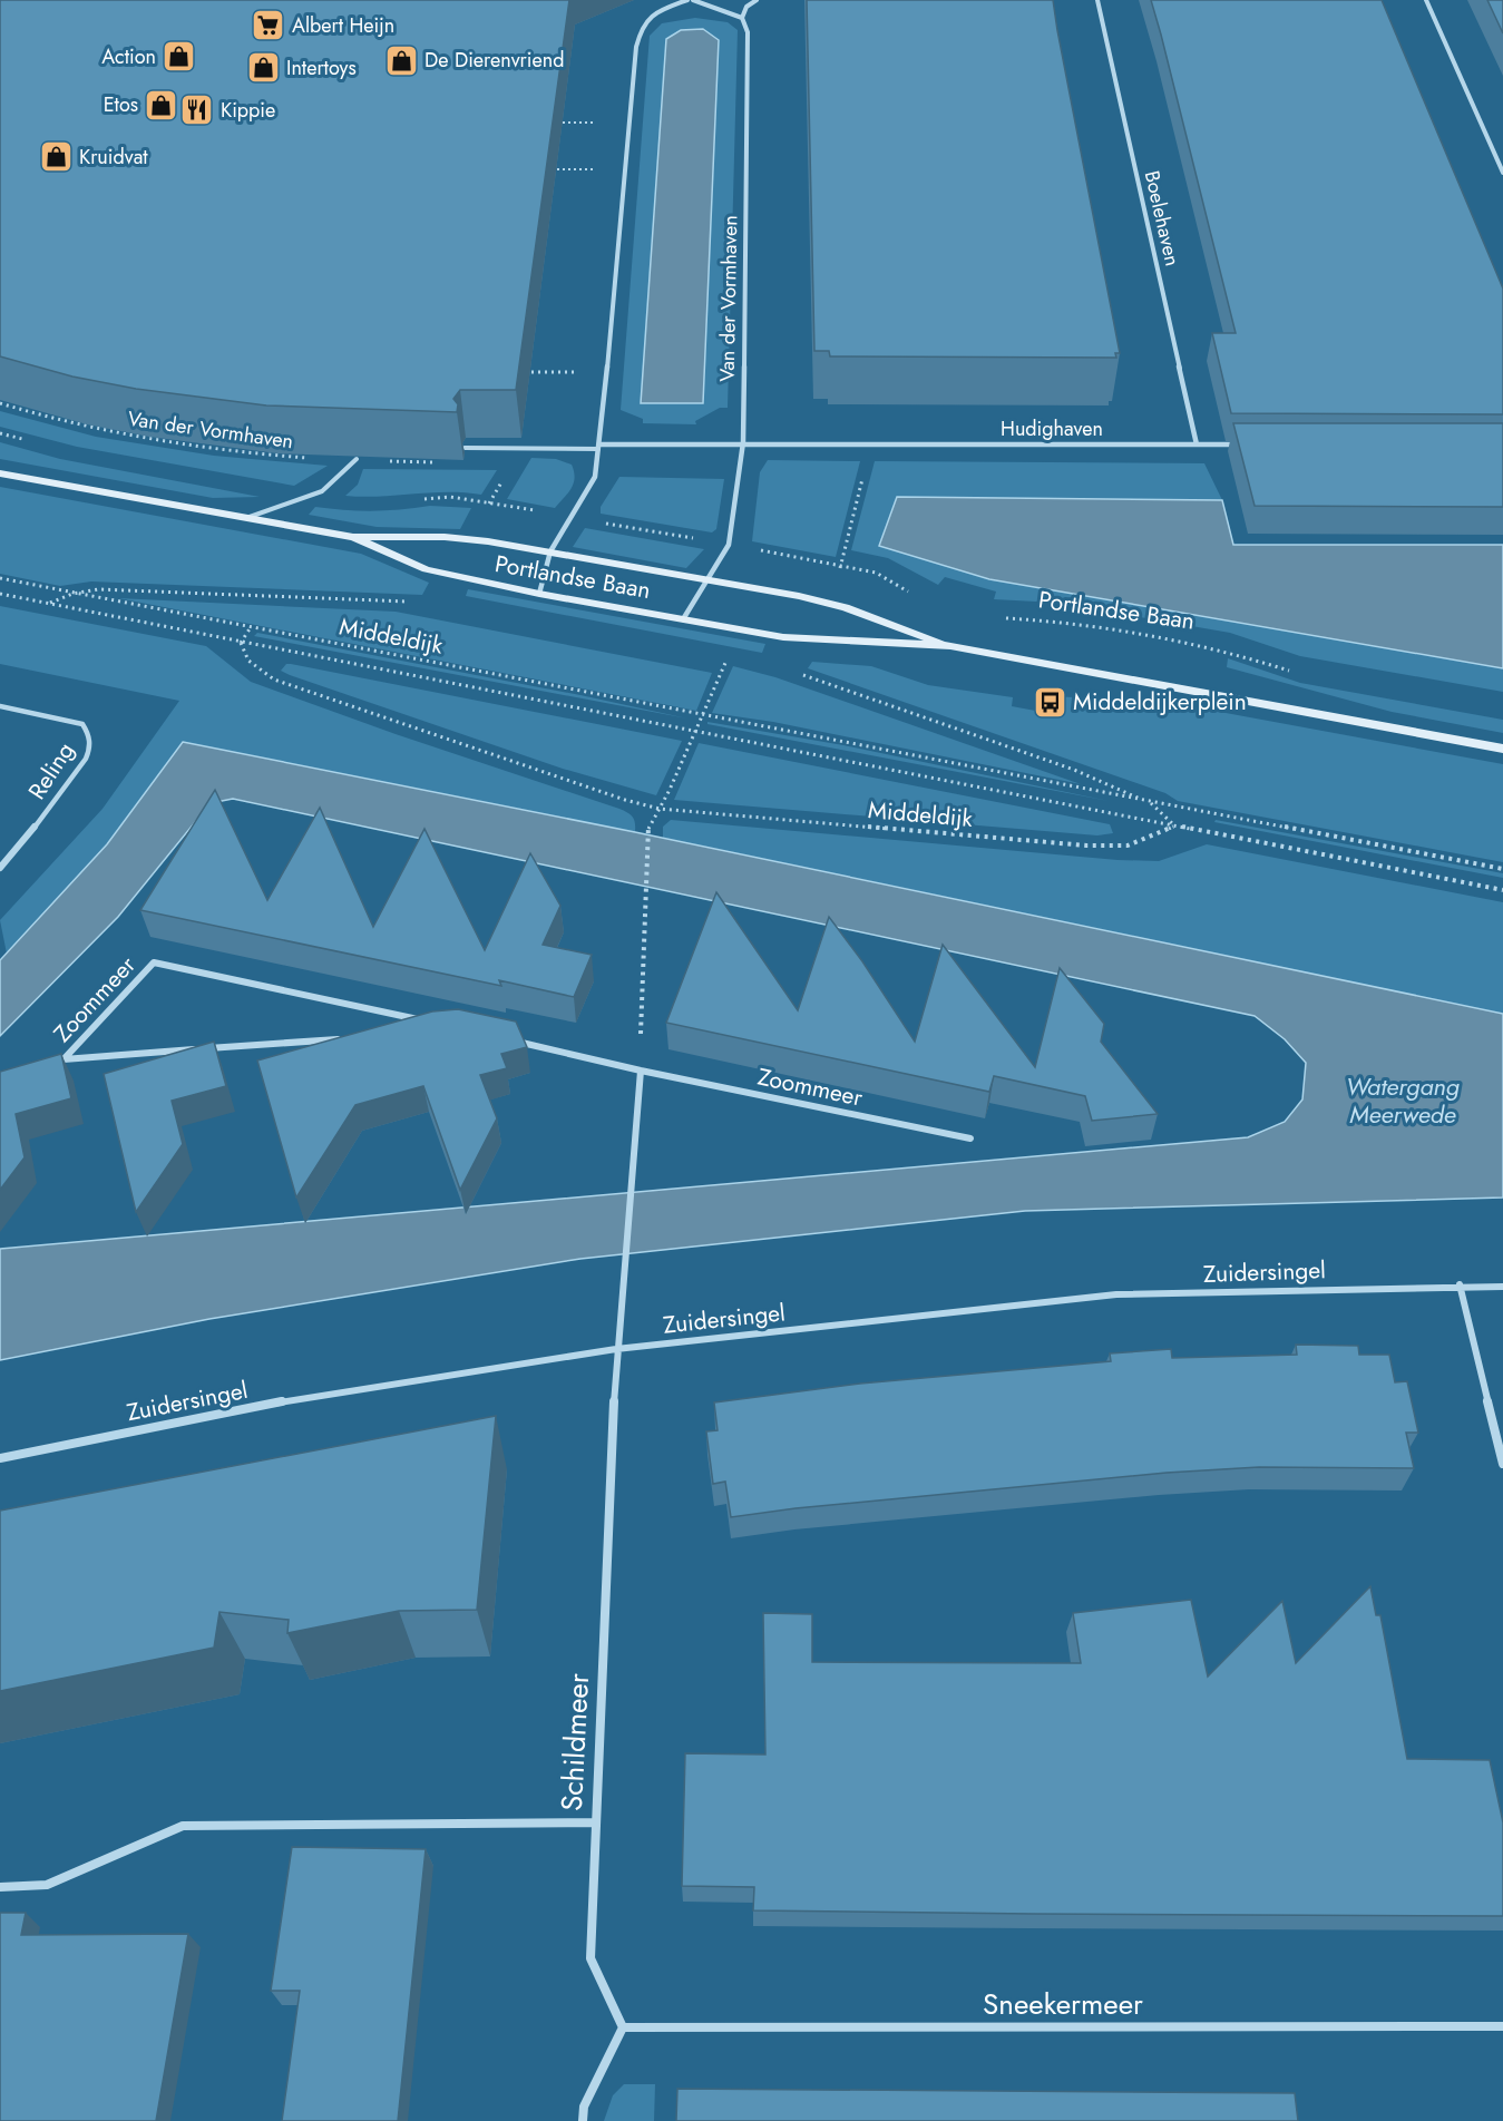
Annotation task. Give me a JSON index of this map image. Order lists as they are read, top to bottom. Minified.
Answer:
{"streets":{"street":["Boelehaven","Van der Vormhaven","Hudighaven","Portlandse Baan","Reling","Zoommeer","Zuidersingel","Schildmeer","Sneekermeer"],"path":["Middeldijk"]},"crossings":[["Boelehaven","Hudighaven"],["Van der Vormhaven","Hudighaven"],["Van der Vormhaven","Portlandse Baan"],["Portlandse Baan","Middeldijk"],["Zuidersingel","Schildmeer"],["Schildmeer","Sneekermeer"]],"water":["Watergang Meerwede"],"places":{"supermarket":["Albert Heijn"],"shop":["Action","De Dierenvriend","Intertoys","Etos","Kruidvat"],"restaurant":["Kippie"],"bus stop":["Middeldijkerplein"]}}
